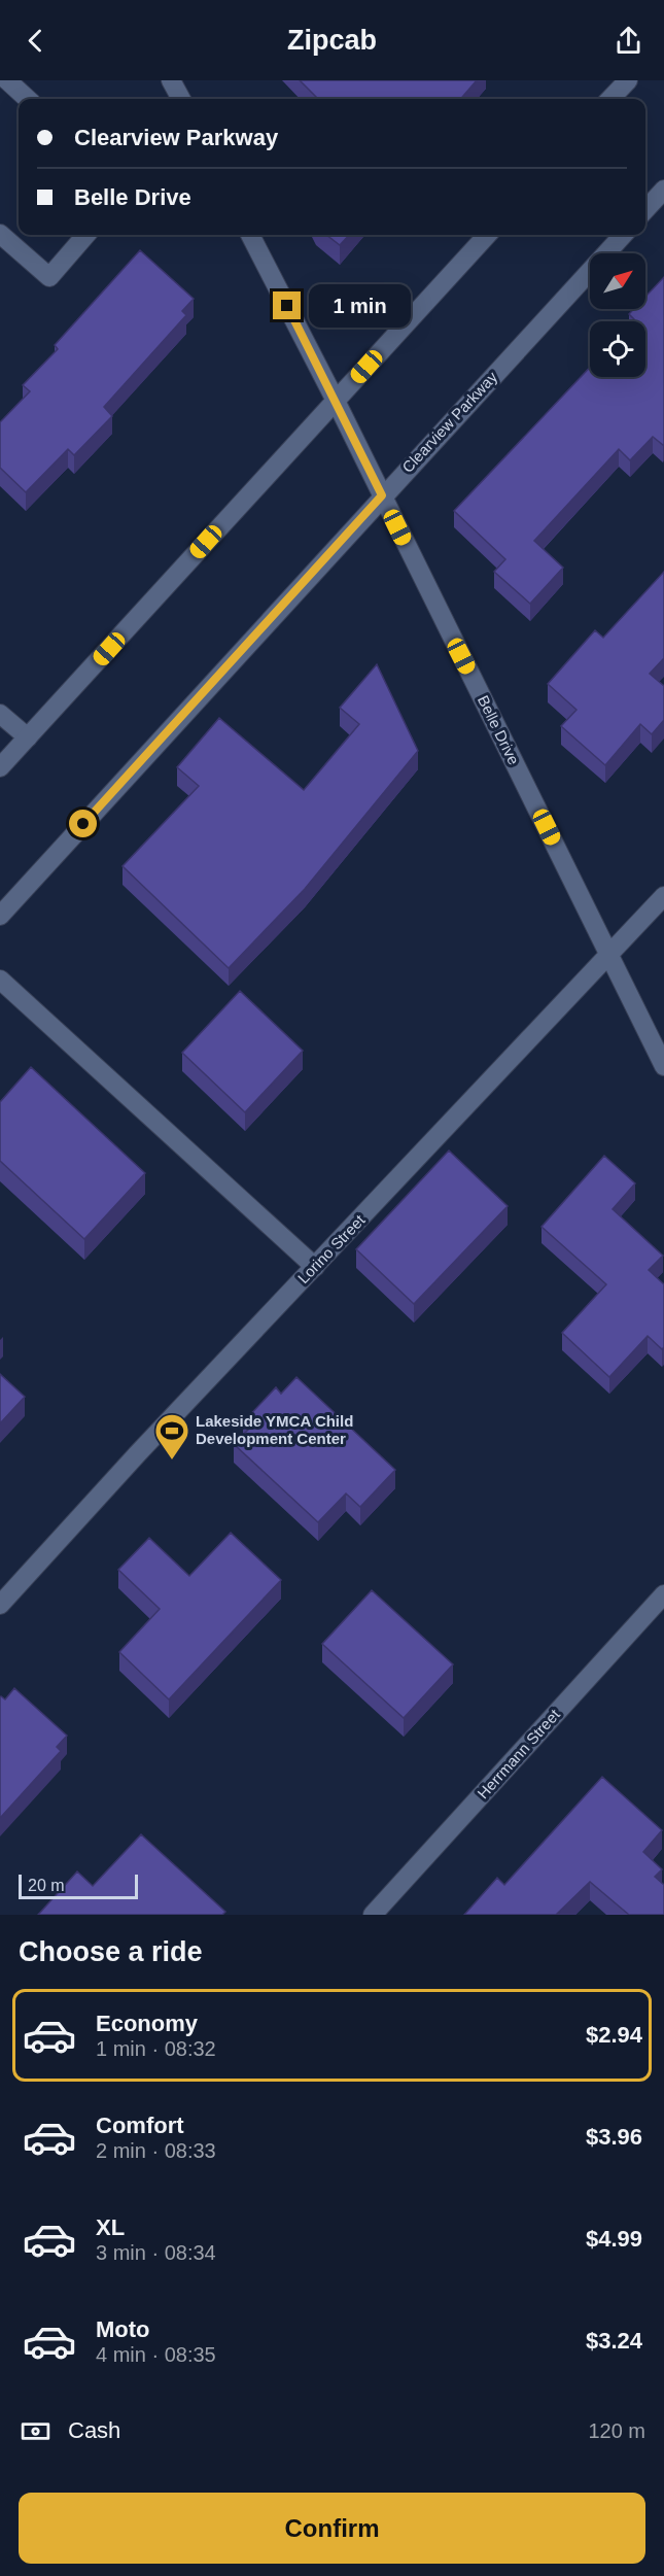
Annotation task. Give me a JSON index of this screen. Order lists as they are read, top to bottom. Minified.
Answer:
{"streets":{"street":["Clearview Parkway","Belle Drive","Lorino Street","Herrmann Street"]},"crossings":[["Clearview Parkway","Belle Drive"],["Belle Drive","Lorino Street"]],"places":{"sports":["Lakeside YMCA Child Development Center"]},"scale_bar":"20 m","north":"top right","page":{"header":"Zipcab","banner":["Clearview Parkway","Belle Drive"],"bubble":"1 min","scale":"20 m","heading":"Choose a ride","list":[{"name":"Economy","note":"1 min · 08:32","value":"$2.94"},{"name":"Comfort","note":"2 min · 08:33","value":"$3.96"},{"name":"XL","note":"3 min · 08:34","value":"$4.99"},{"name":"Moto","note":"4 min · 08:35","value":"$3.24"}],"pay":["Cash","120 m"],"buttons":"Confirm"}}
